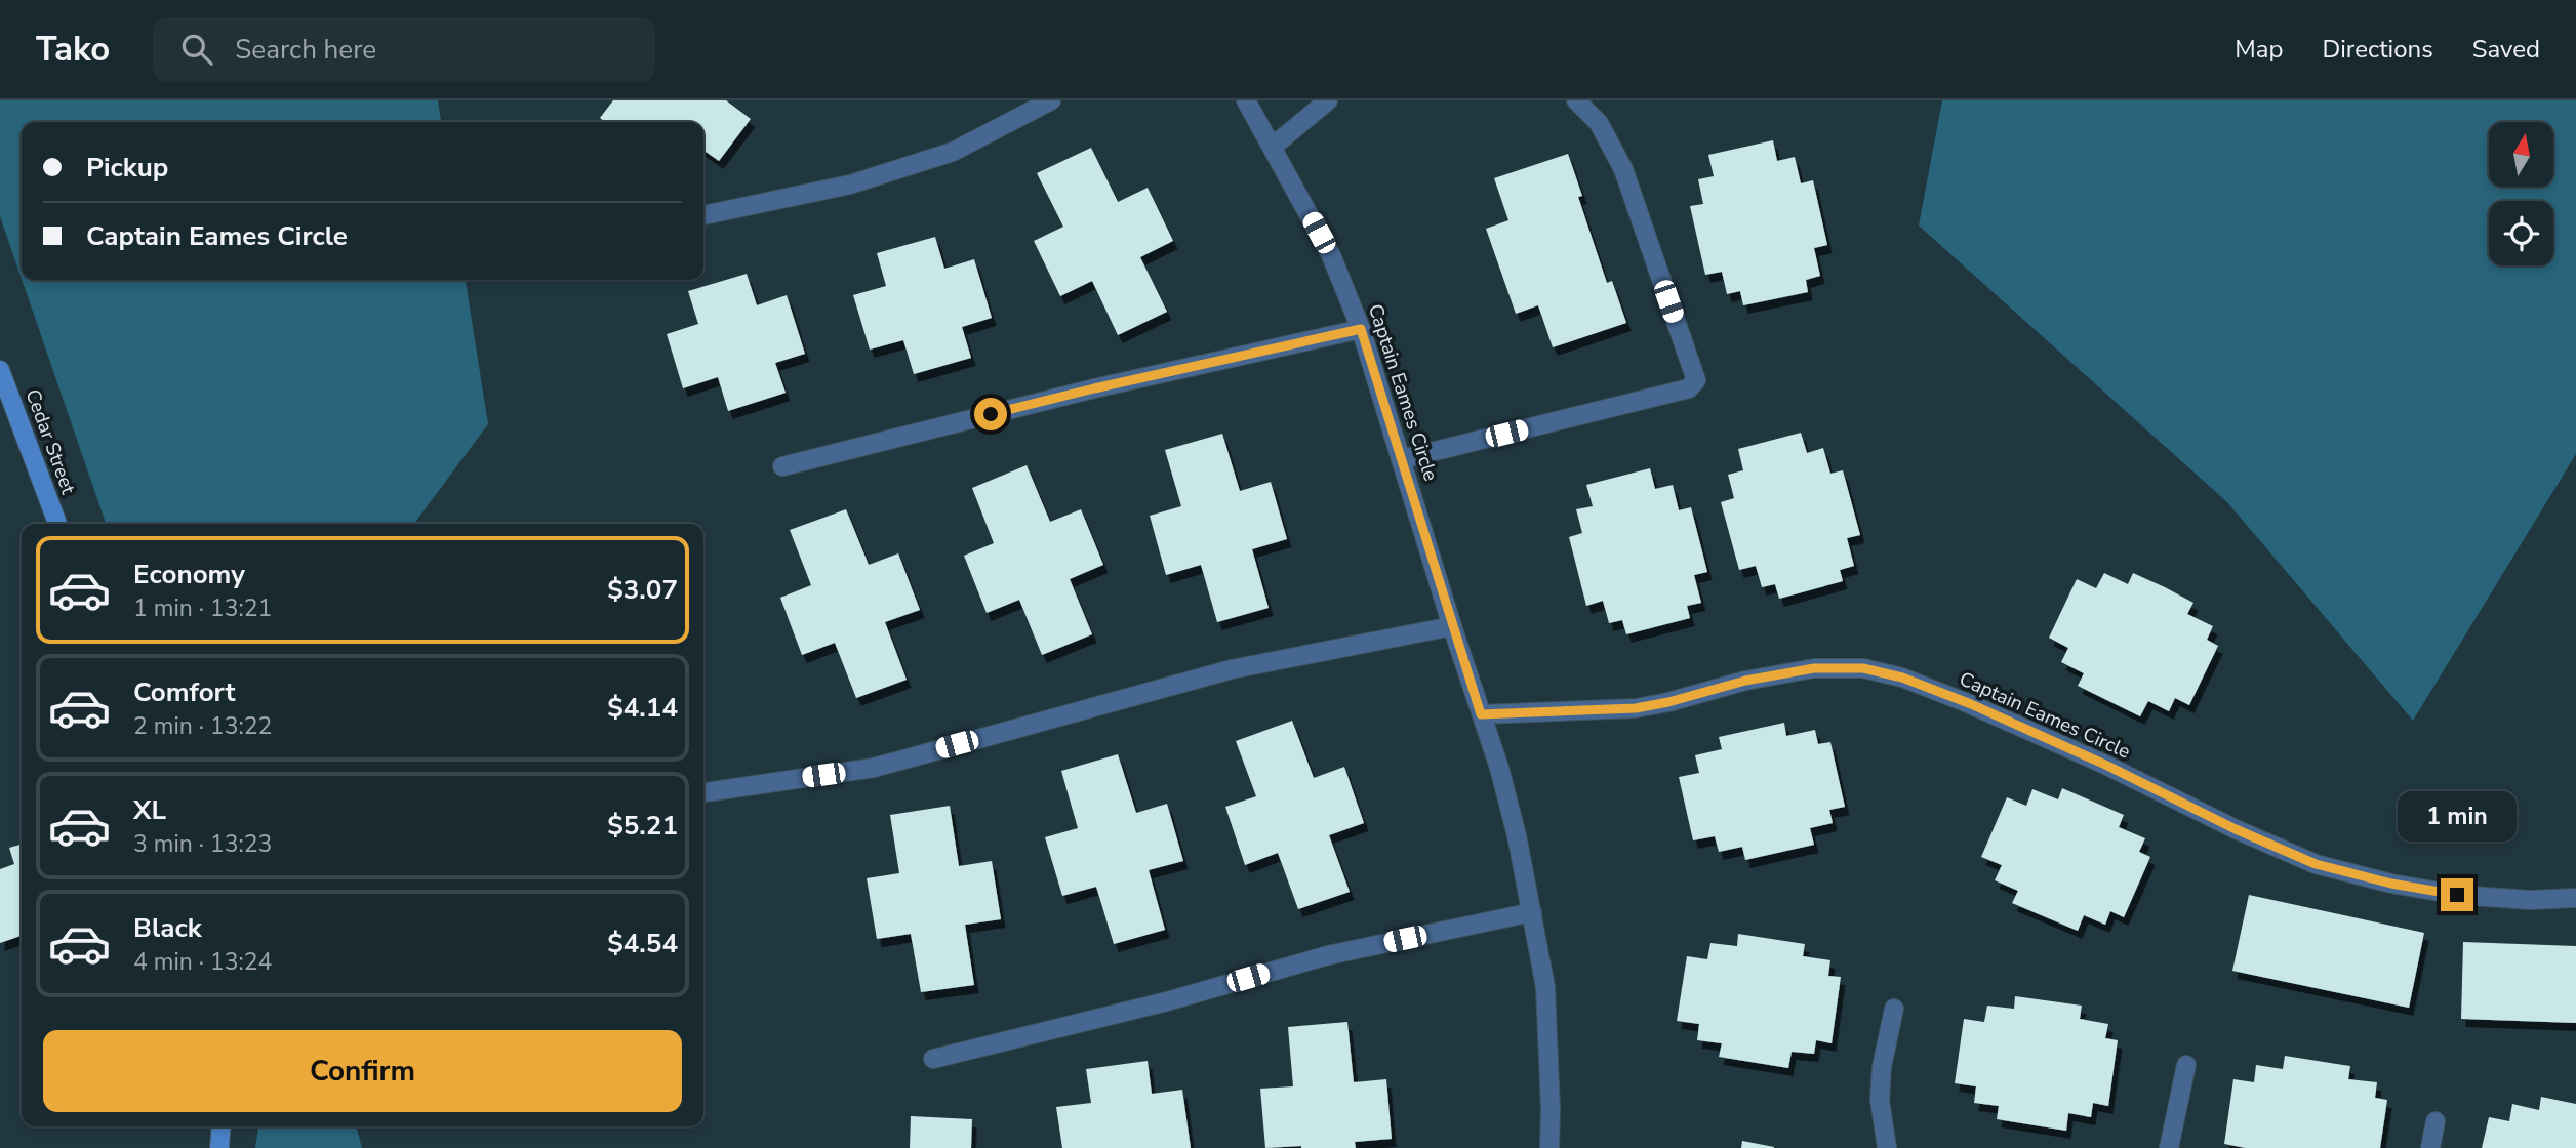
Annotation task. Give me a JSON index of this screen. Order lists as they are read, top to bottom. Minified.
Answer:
{"streets":{"street":["Captain Eames Circle","Cedar Street"]},"north":"top","page":{"header":"Tako","search":"Search here","nav":["Map","Directions","Saved"],"banner":["Pickup","Captain Eames Circle"],"list":[{"name":"Economy","note":"1 min · 13:21","value":"$3.07"},{"name":"Comfort","note":"2 min · 13:22","value":"$4.14"},{"name":"XL","note":"3 min · 13:23","value":"$5.21"},{"name":"Black","note":"4 min · 13:24","value":"$4.54"}],"bubble":"1 min","buttons":"Confirm"}}
